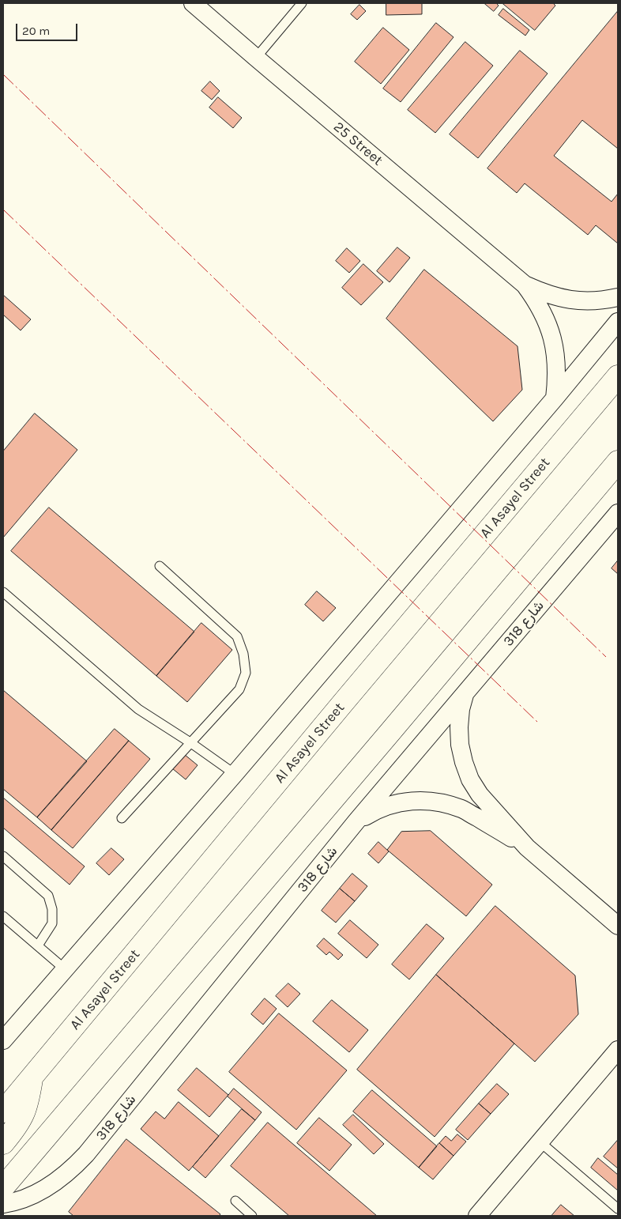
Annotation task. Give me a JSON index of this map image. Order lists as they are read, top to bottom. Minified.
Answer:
{"streets":{"main road":["Al Asayel Street"],"street":["25 Street","شارع 318"]},"scale_bar":"20 m"}
